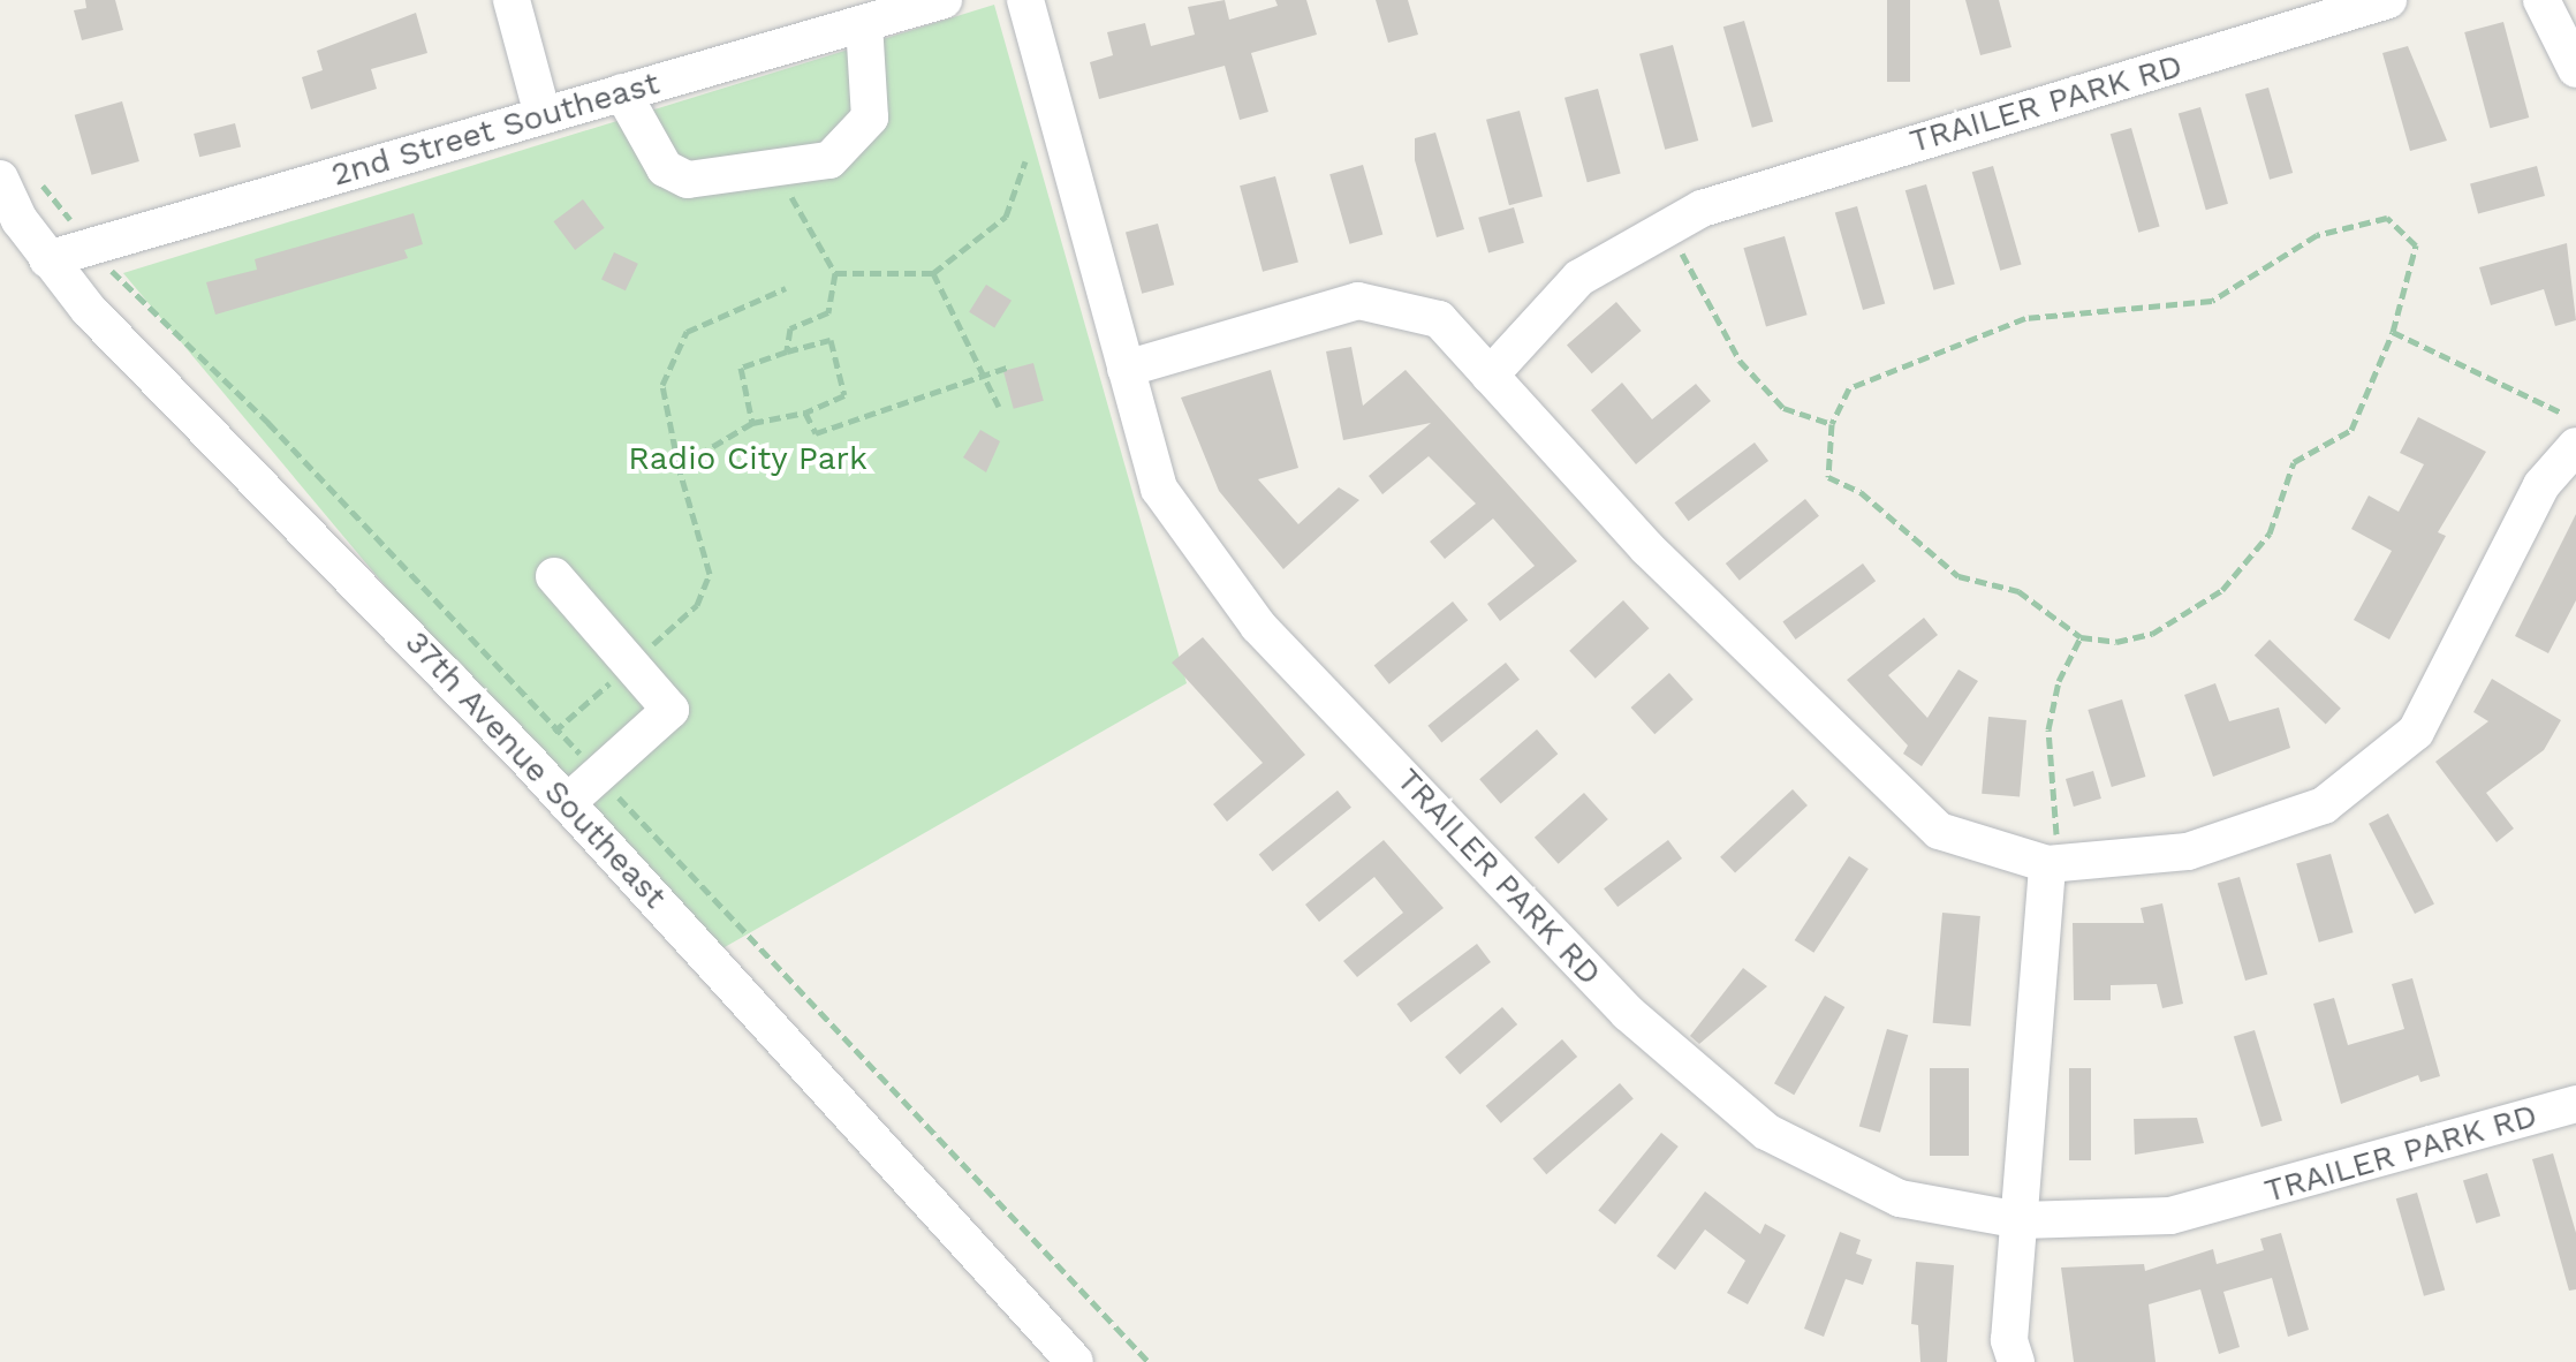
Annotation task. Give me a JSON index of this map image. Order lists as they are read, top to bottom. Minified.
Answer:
{"streets":{"street":["TRAILER PARK RD","2nd Street Southeast","37th Avenue Southeast"]},"crossings":[["2nd Street Southeast","37th Avenue Southeast"]],"parks":["Radio City Park"]}
